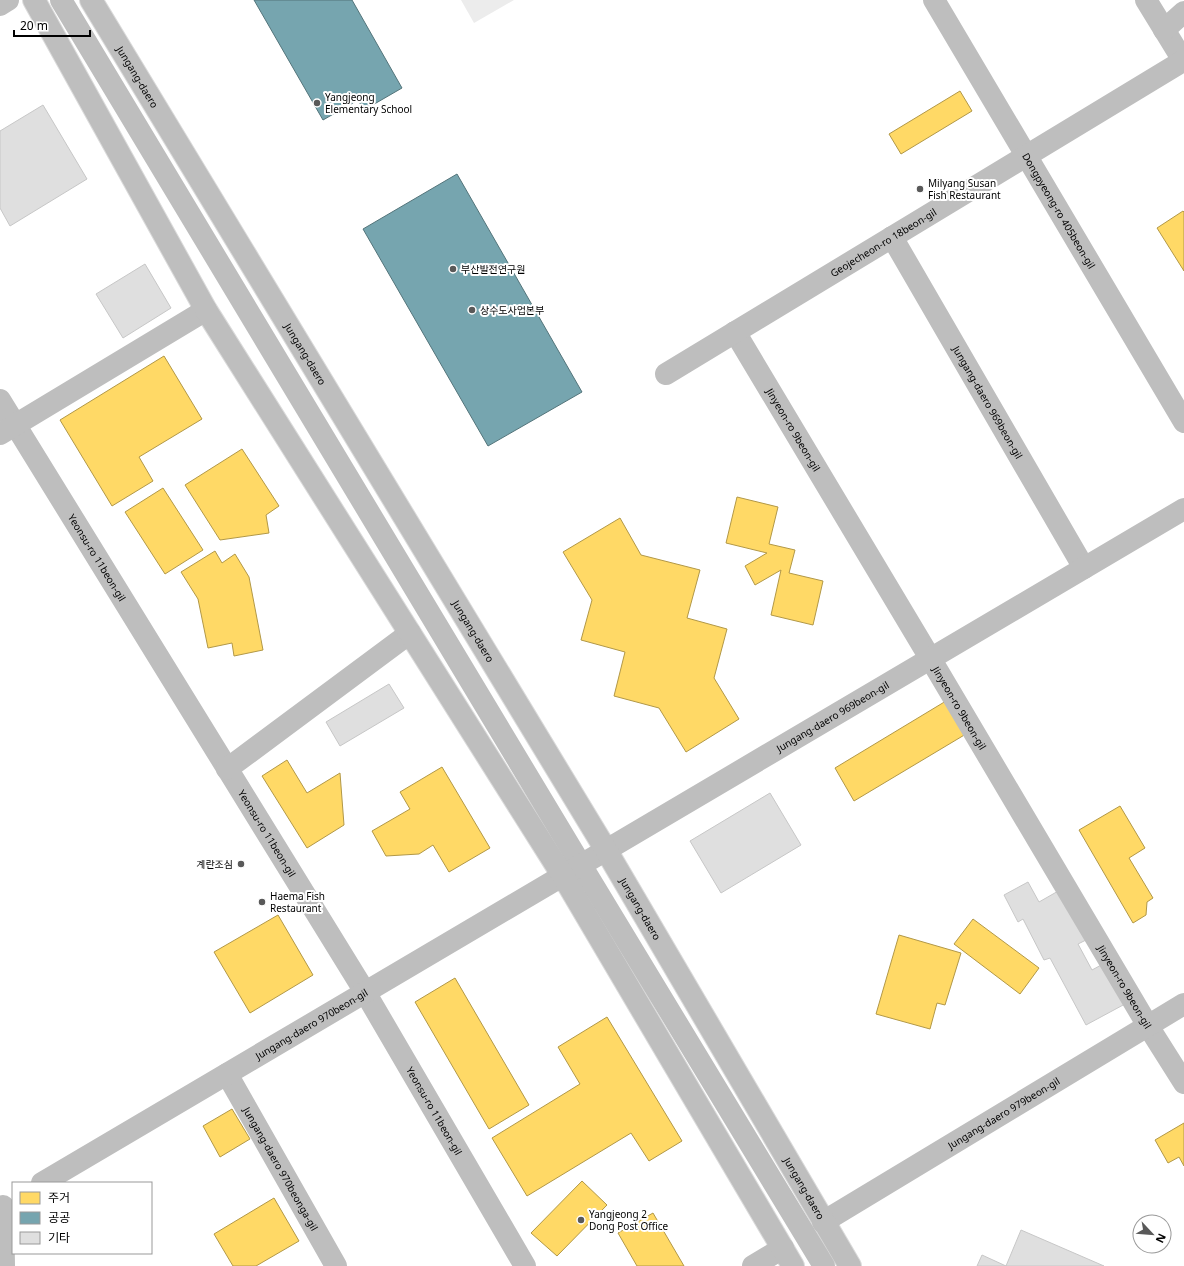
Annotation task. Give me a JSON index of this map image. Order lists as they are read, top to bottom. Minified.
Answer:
{"streets":{"street":["Jungang-daero","Dongpyeong-ro 405beon-gil","Geojecheon-ro 18beon-gil","Jungang-daero 969beon-gil","Jinyeon-ro 9beon-gil","Yeonsu-ro 11beon-gil","Jungang-daero 970beon-gil","Jungang-daero 979beon-gil","Jungang-daero 970beonga-gil"]},"crossings":[["Jungang-daero","Jungang-daero 969beon-gil"],["Jungang-daero","Jungang-daero 979beon-gil"],["Dongpyeong-ro 405beon-gil","Geojecheon-ro 18beon-gil"],["Geojecheon-ro 18beon-gil","Jungang-daero 969beon-gil"],["Geojecheon-ro 18beon-gil","Jinyeon-ro 9beon-gil"],["Jungang-daero 969beon-gil","Jinyeon-ro 9beon-gil"],["Jungang-daero 969beon-gil","Jungang-daero 970beon-gil"],["Jinyeon-ro 9beon-gil","Jungang-daero 979beon-gil"],["Yeonsu-ro 11beon-gil","Jungang-daero 970beon-gil"],["Jungang-daero 970beon-gil","Jungang-daero 970beonga-gil"]],"places":["Yangjeong Elementary School","Milyang Susan Fish Restaurant","부산발전연구원","상수도사업본부","계란조심","Haema Fish Restaurant","Yangjeong 2 Dong Post Office"],"legend":["주거","공공","기타"],"scale_bar":"20 m","north":"bottom right"}
